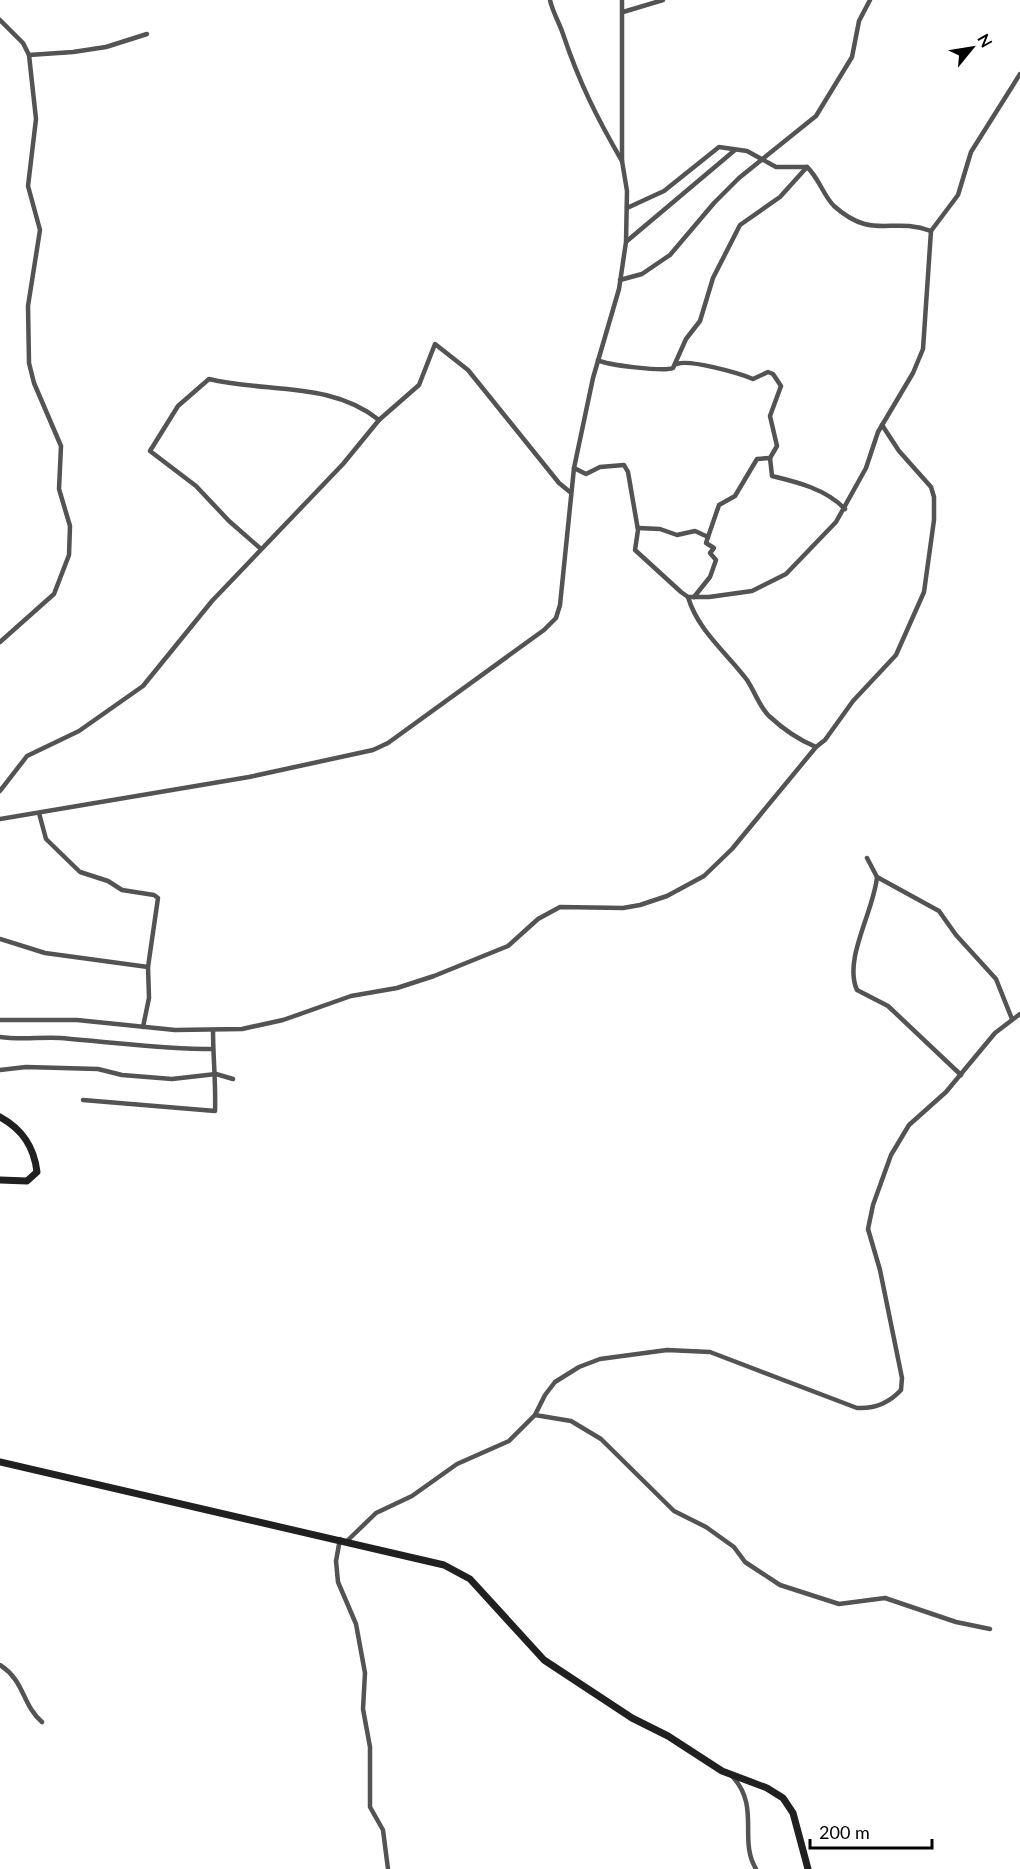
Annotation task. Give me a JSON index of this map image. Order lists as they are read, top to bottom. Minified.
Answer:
{"scale_bar":"200 m","north":"top right"}
